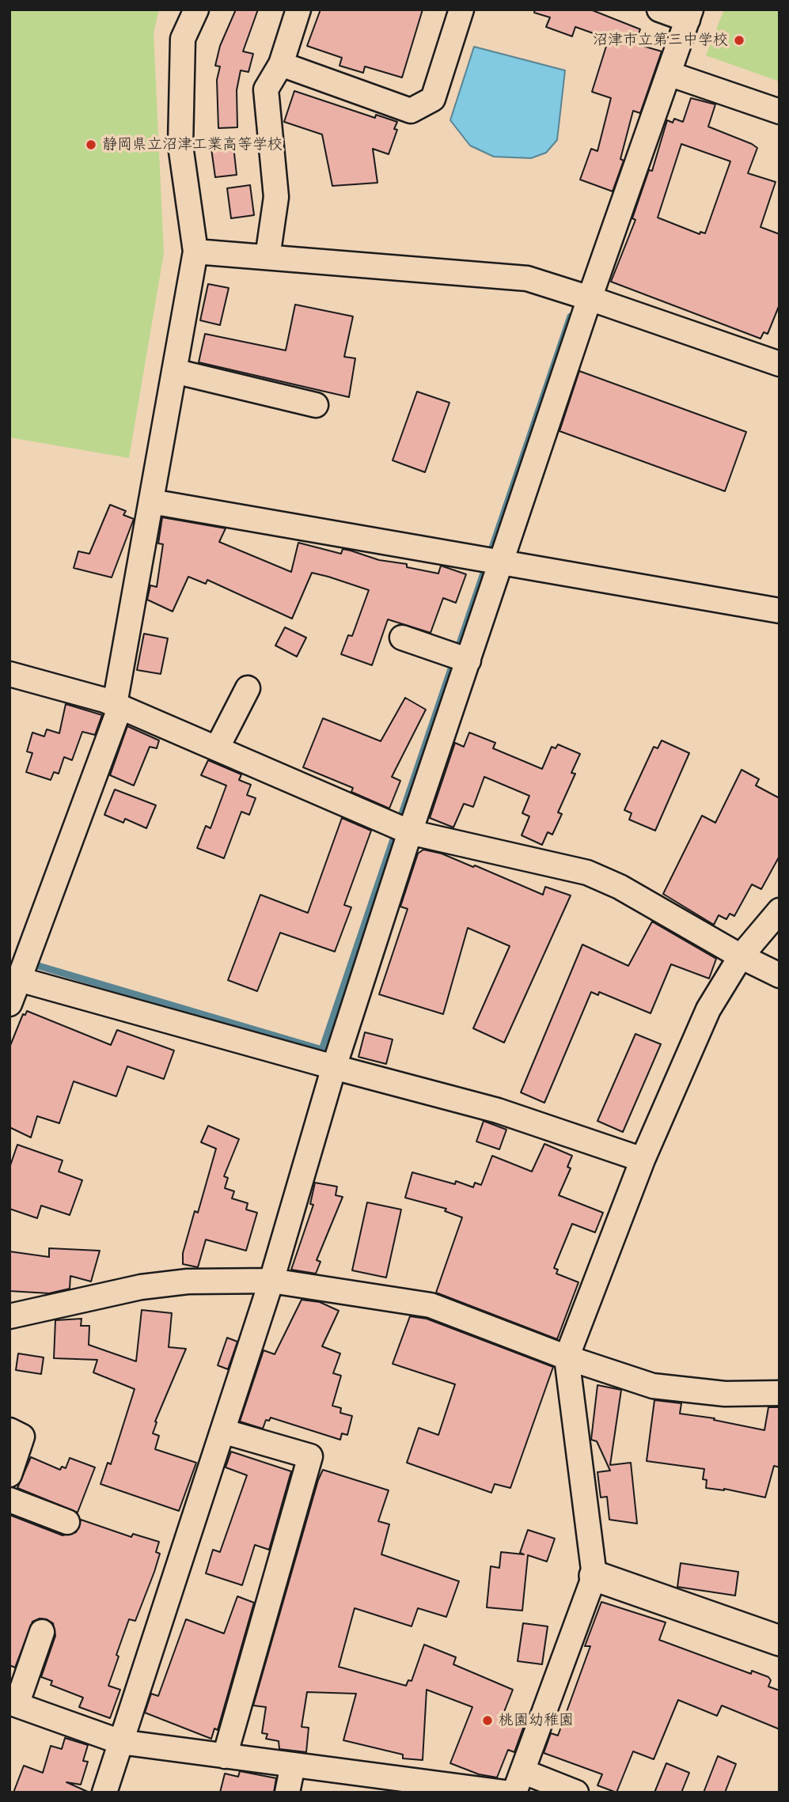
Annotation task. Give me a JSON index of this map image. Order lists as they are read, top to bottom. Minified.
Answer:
{"places":["沼津市立第三中学校","静岡県立沼津工業高等学校","桃園幼稚園"]}
